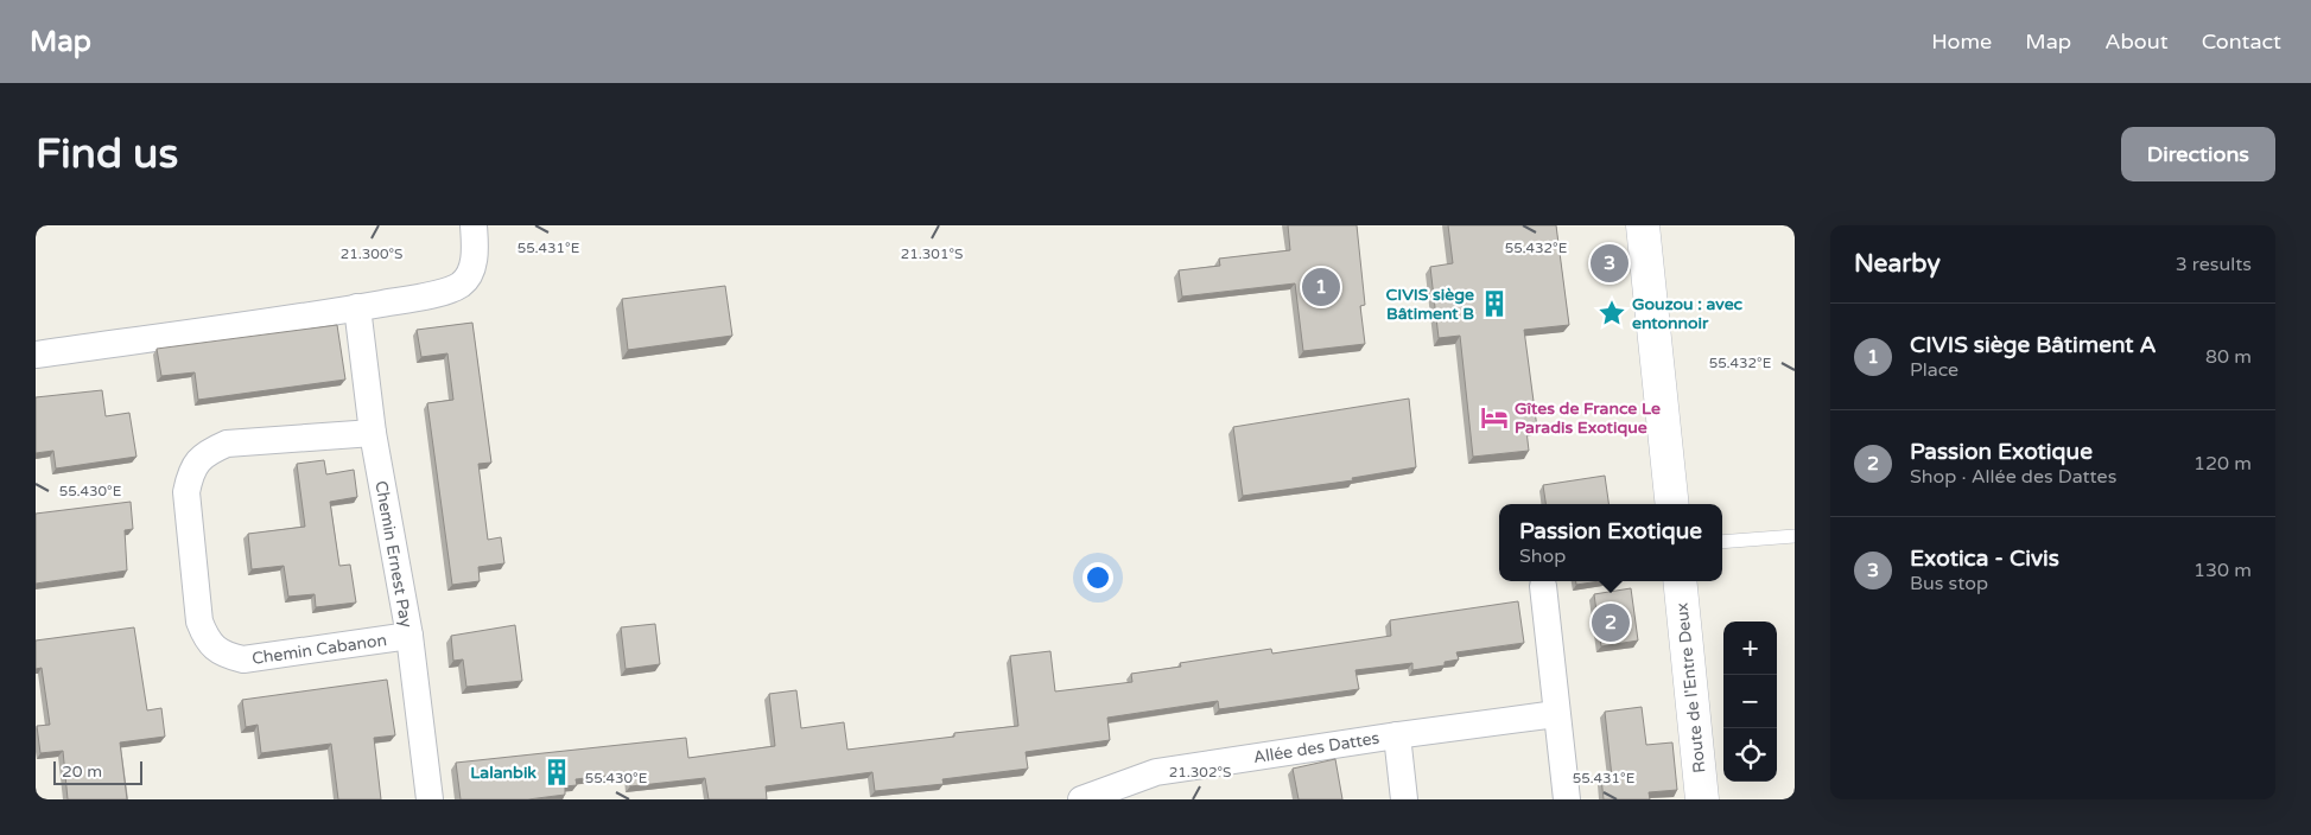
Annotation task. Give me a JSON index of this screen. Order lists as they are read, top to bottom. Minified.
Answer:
{"streets":{"main road":["Route de l'Entre Deux"],"street":["Chemin Ernest Pay","Chemin Cabanon","Allée des Dattes"]},"crossings":[["Chemin Ernest Pay","Chemin Cabanon"]],"places":{"building":["CIVIS siège Bâtiment B","Lalanbik"],"place":["Gouzou : avec entonnoir"],"hotel":["Gîtes de France Le Paradis Exotique"]},"scale_bar":"20 m","page":{"header":"Map","nav":["Home","Map","About","Contact"],"buttons":"Directions","title":"Find us","heading":["Nearby","3 results"],"pins":["3","1","2"],"list":[{"mark":"1","name":"CIVIS siège Bâtiment A","note":"Place","value":"80 m"},{"mark":"2","name":"Passion Exotique","note":"Shop · Allée des Dattes","value":"120 m"},{"mark":"3","name":"Exotica - Civis","note":"Bus stop","value":"130 m"}],"popup":["Passion Exotique","Shop"],"map_buttons":["+","−"],"scale":"20 m"},"coordinates":["55.432°E","55.431°E","21.300°S","21.301°S","55.430°E","21.302°S"]}
